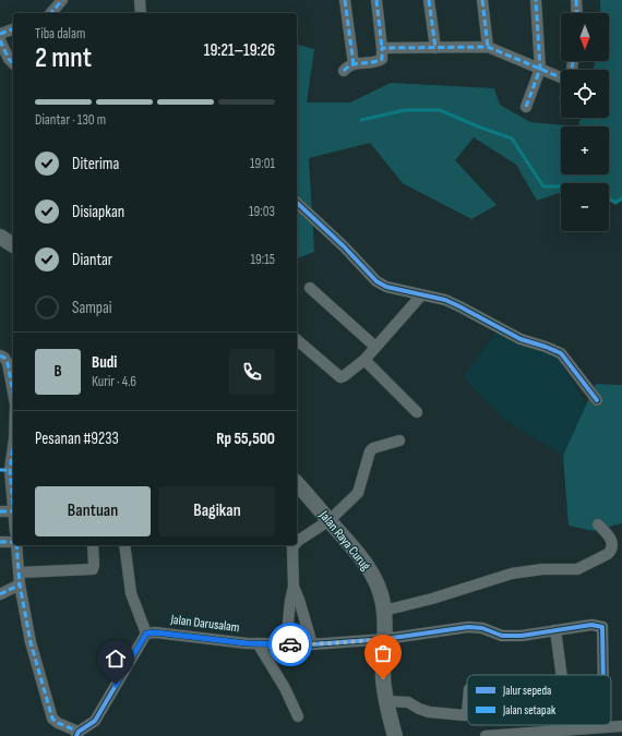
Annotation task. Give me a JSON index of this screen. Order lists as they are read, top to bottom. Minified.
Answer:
{"streets":{"main road":["Jalan Raya Curug"],"street":["Jalan Darusalam"]},"crossings":[["Jalan Raya Curug","Jalan Darusalam"]],"legend":["Jalur sepeda","Jalan setapak"],"north":"bottom","page":{"map_buttons":["+","−"],"heading":["2 mnt","Tiba dalam","19:21–19:26"],"panel":["Budi","Kurir · 4.6","Pesanan #9233","Rp 55,500"],"bar":"Diantar · 130 m","list":[["Diterima","19:01"],["Disiapkan","19:03"],["Diantar","19:15"],"Sampai"],"round":"B","buttons":["Bantuan","Bagikan"]}}
